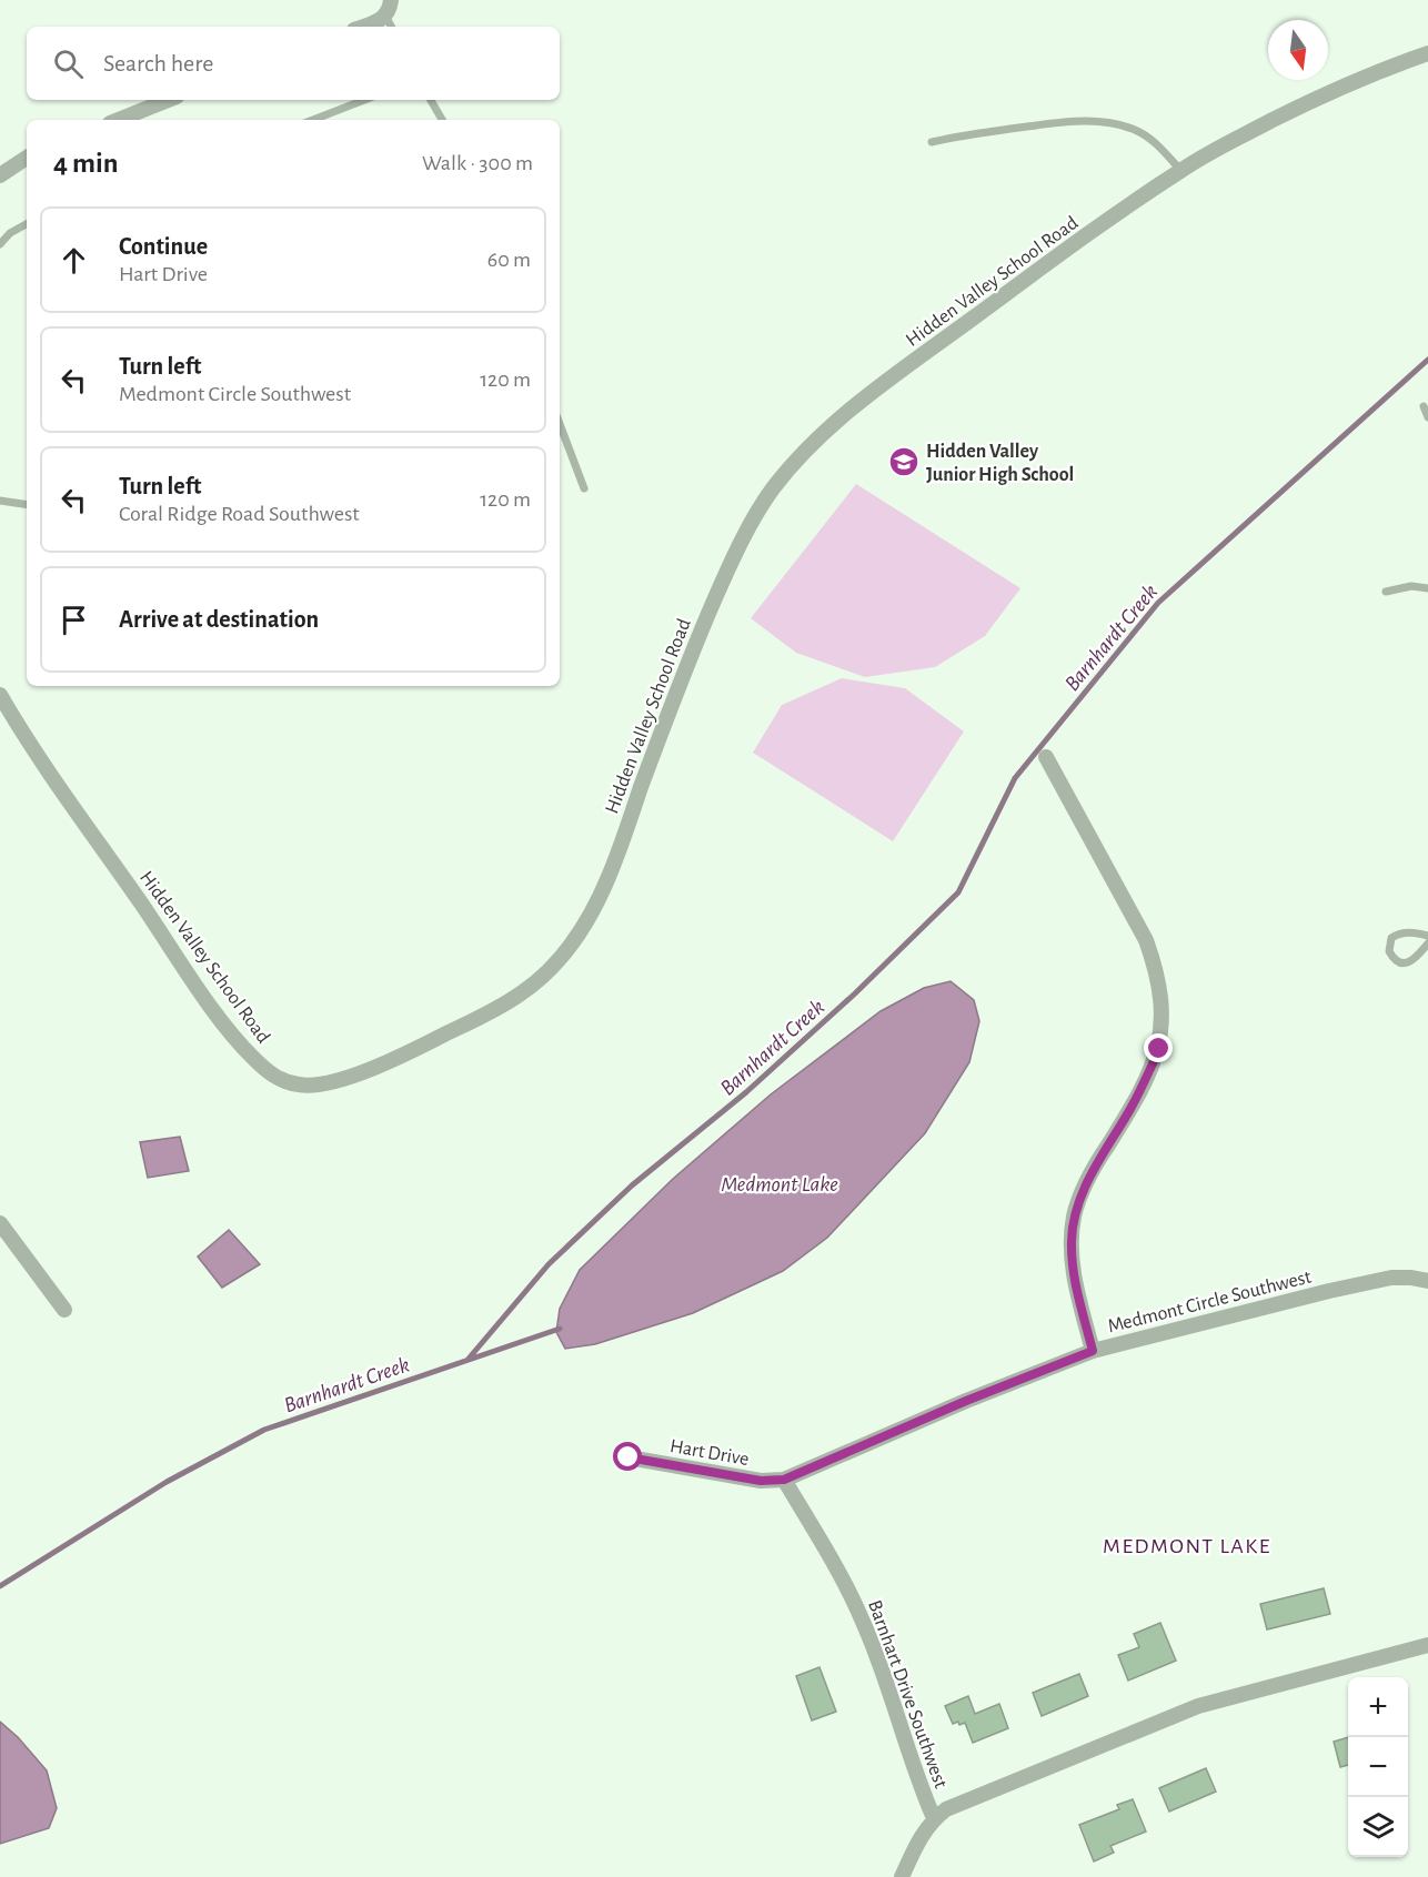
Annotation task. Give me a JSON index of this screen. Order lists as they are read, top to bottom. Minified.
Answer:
{"streets":{"street":["Hidden Valley School Road","Medmont Circle Southwest","Hart Drive","Barnhart Drive Southwest"]},"crossings":[["Medmont Circle Southwest","Hart Drive"],["Medmont Circle Southwest","Barnhart Drive Southwest"],["Hart Drive","Barnhart Drive Southwest"]],"districts":["MEDMONT LAKE"],"water":["Barnhardt Creek","Medmont Lake"],"places":{"school or university":["Hidden Valley Junior High School"]},"north":"bottom","page":{"search":"Search here","heading":["4 min","Walk · 300 m"],"list":[["Continue","Hart Drive","60 m"],["Turn left","Medmont Circle Southwest","120 m"],["Turn left","Coral Ridge Road Southwest","120 m"],"Arrive at destination"],"map_buttons":["+","−"]}}
